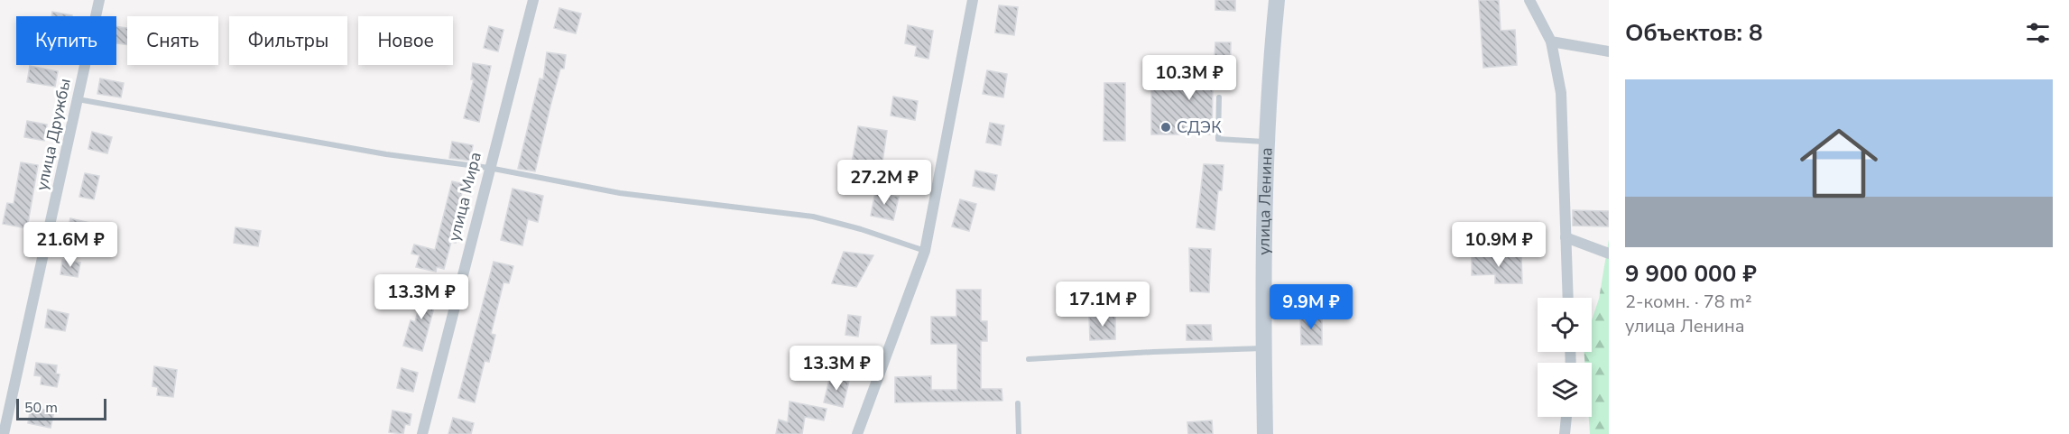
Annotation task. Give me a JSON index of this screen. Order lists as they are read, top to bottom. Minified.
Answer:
{"streets":{"street":["улица Дружбы","улица Мира","улица Ленина"]},"places":["СДЭК"],"scale_bar":"50 m","page":{"heading":"Объектов: 8","chip":["Купить","Снять","Фильтры","Новое"],"price":["10.3M ₽","27.2M ₽","21.6M ₽","10.9M ₽","13.3M ₽","17.1M ₽","9.9M ₽","13.3M ₽"],"list":[{"name":"9 900 000 ₽","note":"2-комн. · 78 m² · улица Ленина"}],"scale":"50 m"}}
